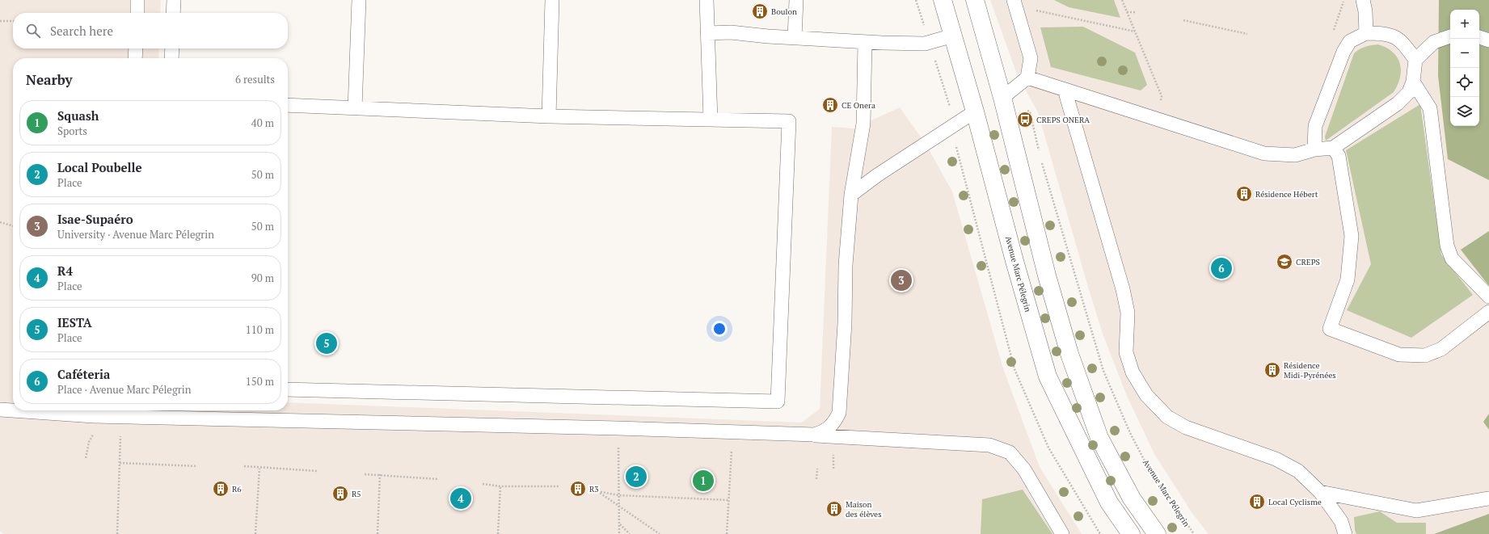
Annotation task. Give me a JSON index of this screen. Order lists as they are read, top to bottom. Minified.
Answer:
{"streets":{"street":["Avenue Marc Pélegrin"]},"places":{"building":["Boulon","CE Onera","Résidence Hébert","Résidence Midi-Pyrénées","R6","R3","R5","Local Cyclisme","Maison des élèves"],"bus stop":["CREPS ONERA"],"school or university":["CREPS"]},"page":{"map_buttons":["+","−"],"search":"Search here","heading":["Nearby","6 results"],"list":[{"mark":"1","name":"Squash","note":"Sports","value":"40 m"},{"mark":"2","name":"Local Poubelle","note":"Place","value":"50 m"},{"mark":"3","name":"Isae-Supaéro","note":"University · Avenue Marc Pélegrin","value":"50 m"},{"mark":"4","name":"R4","note":"Place","value":"90 m"},{"mark":"5","name":"IESTA","note":"Place","value":"110 m"},{"mark":"6","name":"Caféteria","note":"Place · Avenue Marc Pélegrin","value":"150 m"}],"pins":["6","3","5","2","1","4"]}}
